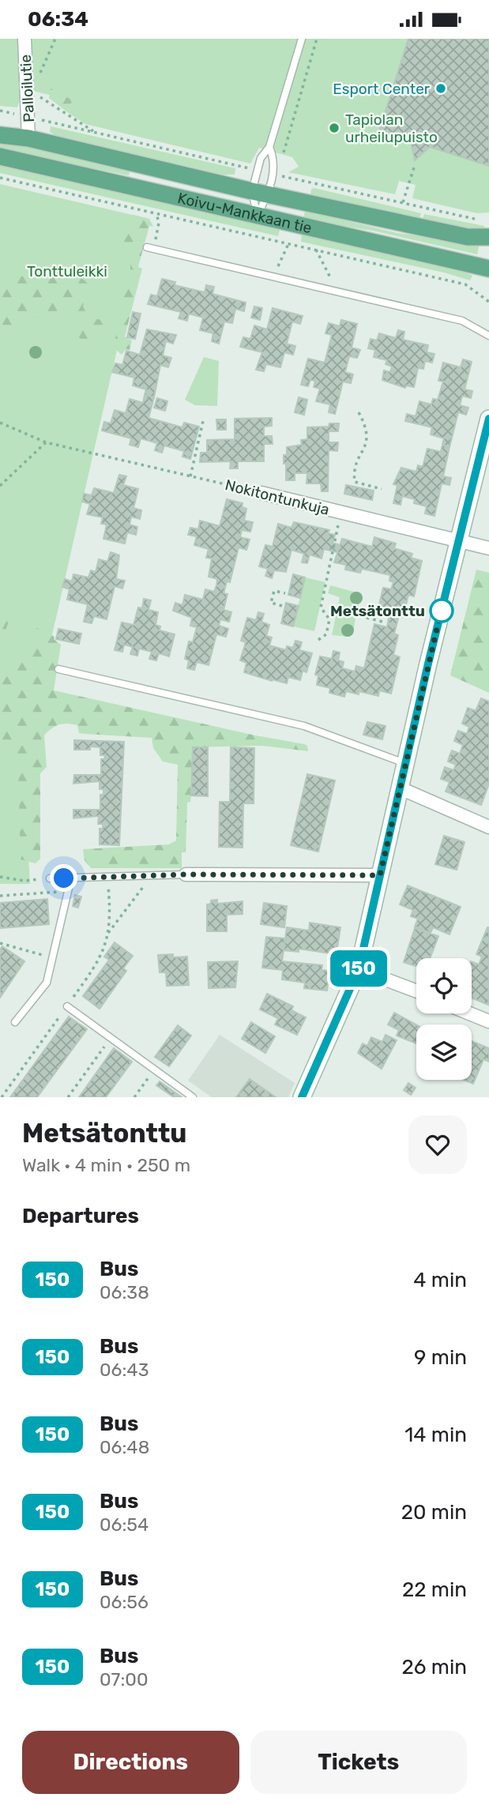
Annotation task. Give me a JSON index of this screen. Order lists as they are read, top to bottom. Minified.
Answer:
{"streets":{"main road":["Koivu-Mankkaan tie"],"street":["Palloilutie","Nokitontunkuja"]},"crossings":[["Palloilutie","Koivu-Mankkaan tie"]],"parks":["Tonttuleikki"],"places":["Esport Center","Tapiolan urheilupuisto","Metsätonttu"],"lines":["bus line 150"],"page":{"status":"06:34","on_map":"150","heading":[["Metsätonttu","Walk · 4 min · 250 m"],"Departures"],"list":[{"mark":"150","name":"Bus","note":"06:38","value":"4 min"},{"mark":"150","name":"Bus","note":"06:43","value":"9 min"},{"mark":"150","name":"Bus","note":"06:48","value":"14 min"},{"mark":"150","name":"Bus","note":"06:54","value":"20 min"},{"mark":"150","name":"Bus","note":"06:56","value":"22 min"},{"mark":"150","name":"Bus","note":"07:00","value":"26 min"}],"buttons":["Directions","Tickets"]}}
